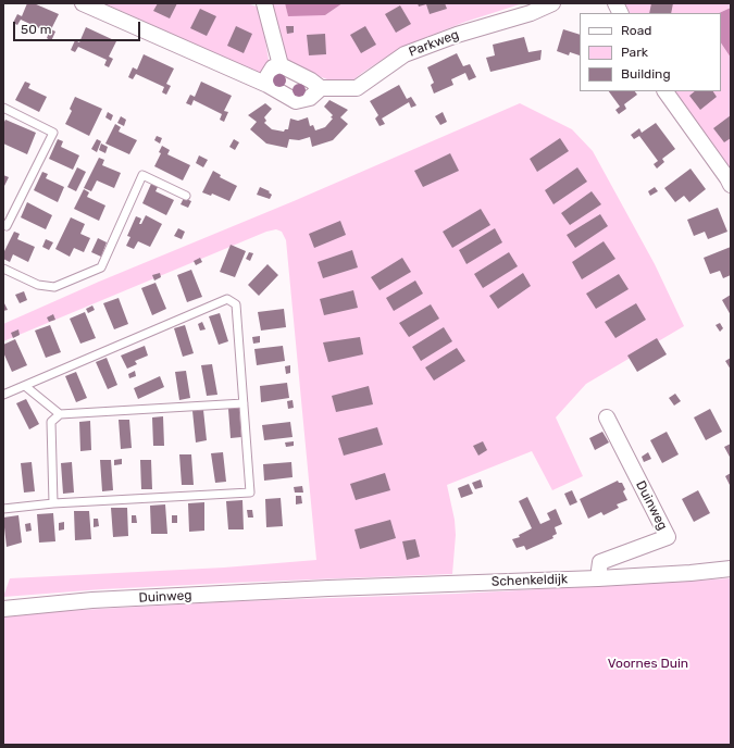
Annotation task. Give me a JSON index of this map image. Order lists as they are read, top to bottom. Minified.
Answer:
{"streets":{"street":["Parkweg","Duinweg","Schenkeldijk"]},"crossings":[["Duinweg","Schenkeldijk"]],"parks":["Voornes Duin"],"legend":["Road","Park","Building"],"scale_bar":"50 m"}
